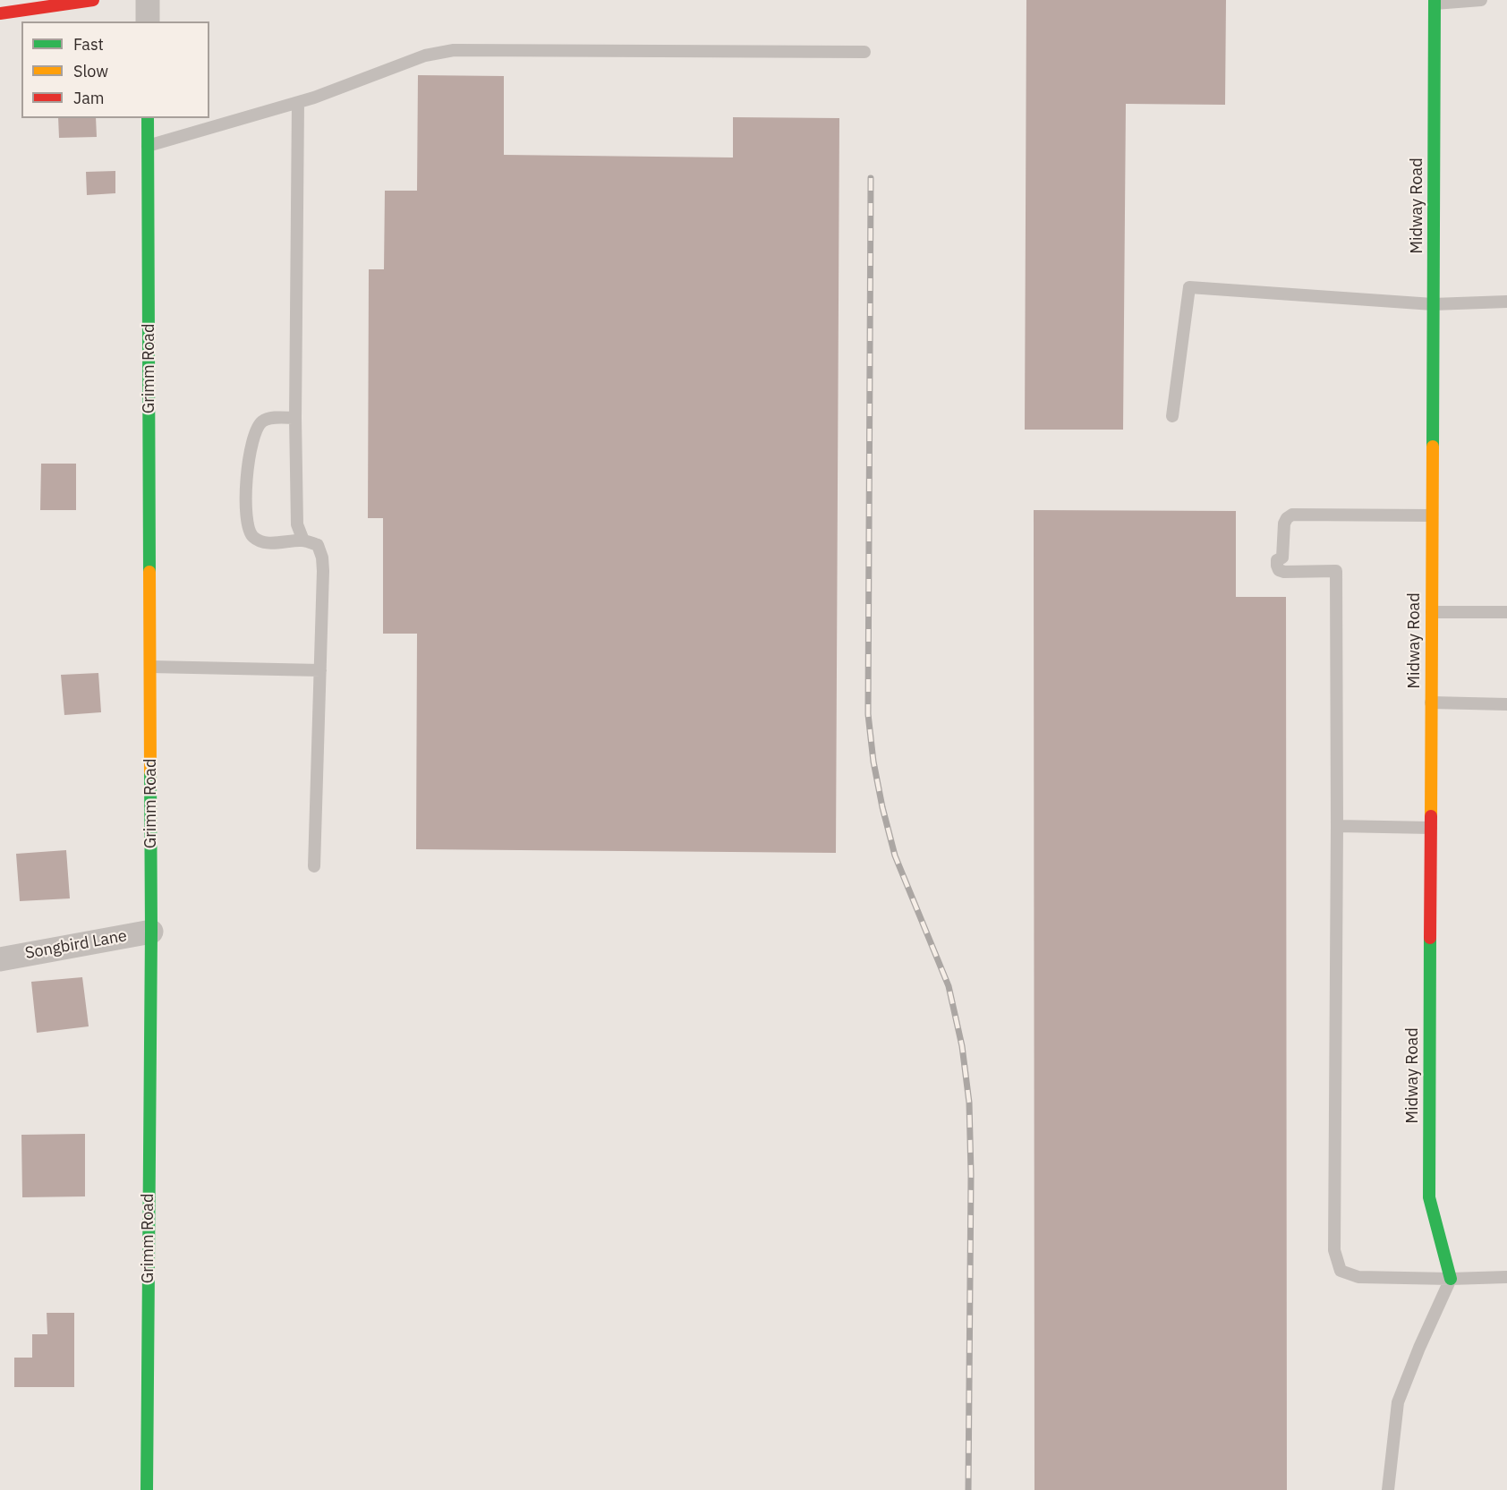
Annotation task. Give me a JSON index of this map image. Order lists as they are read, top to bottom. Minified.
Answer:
{"streets":{"street":["Midway Road","Grimm Road","Songbird Lane"]},"crossings":[["Grimm Road","Songbird Lane"]],"legend":["Fast","Slow","Jam"]}
